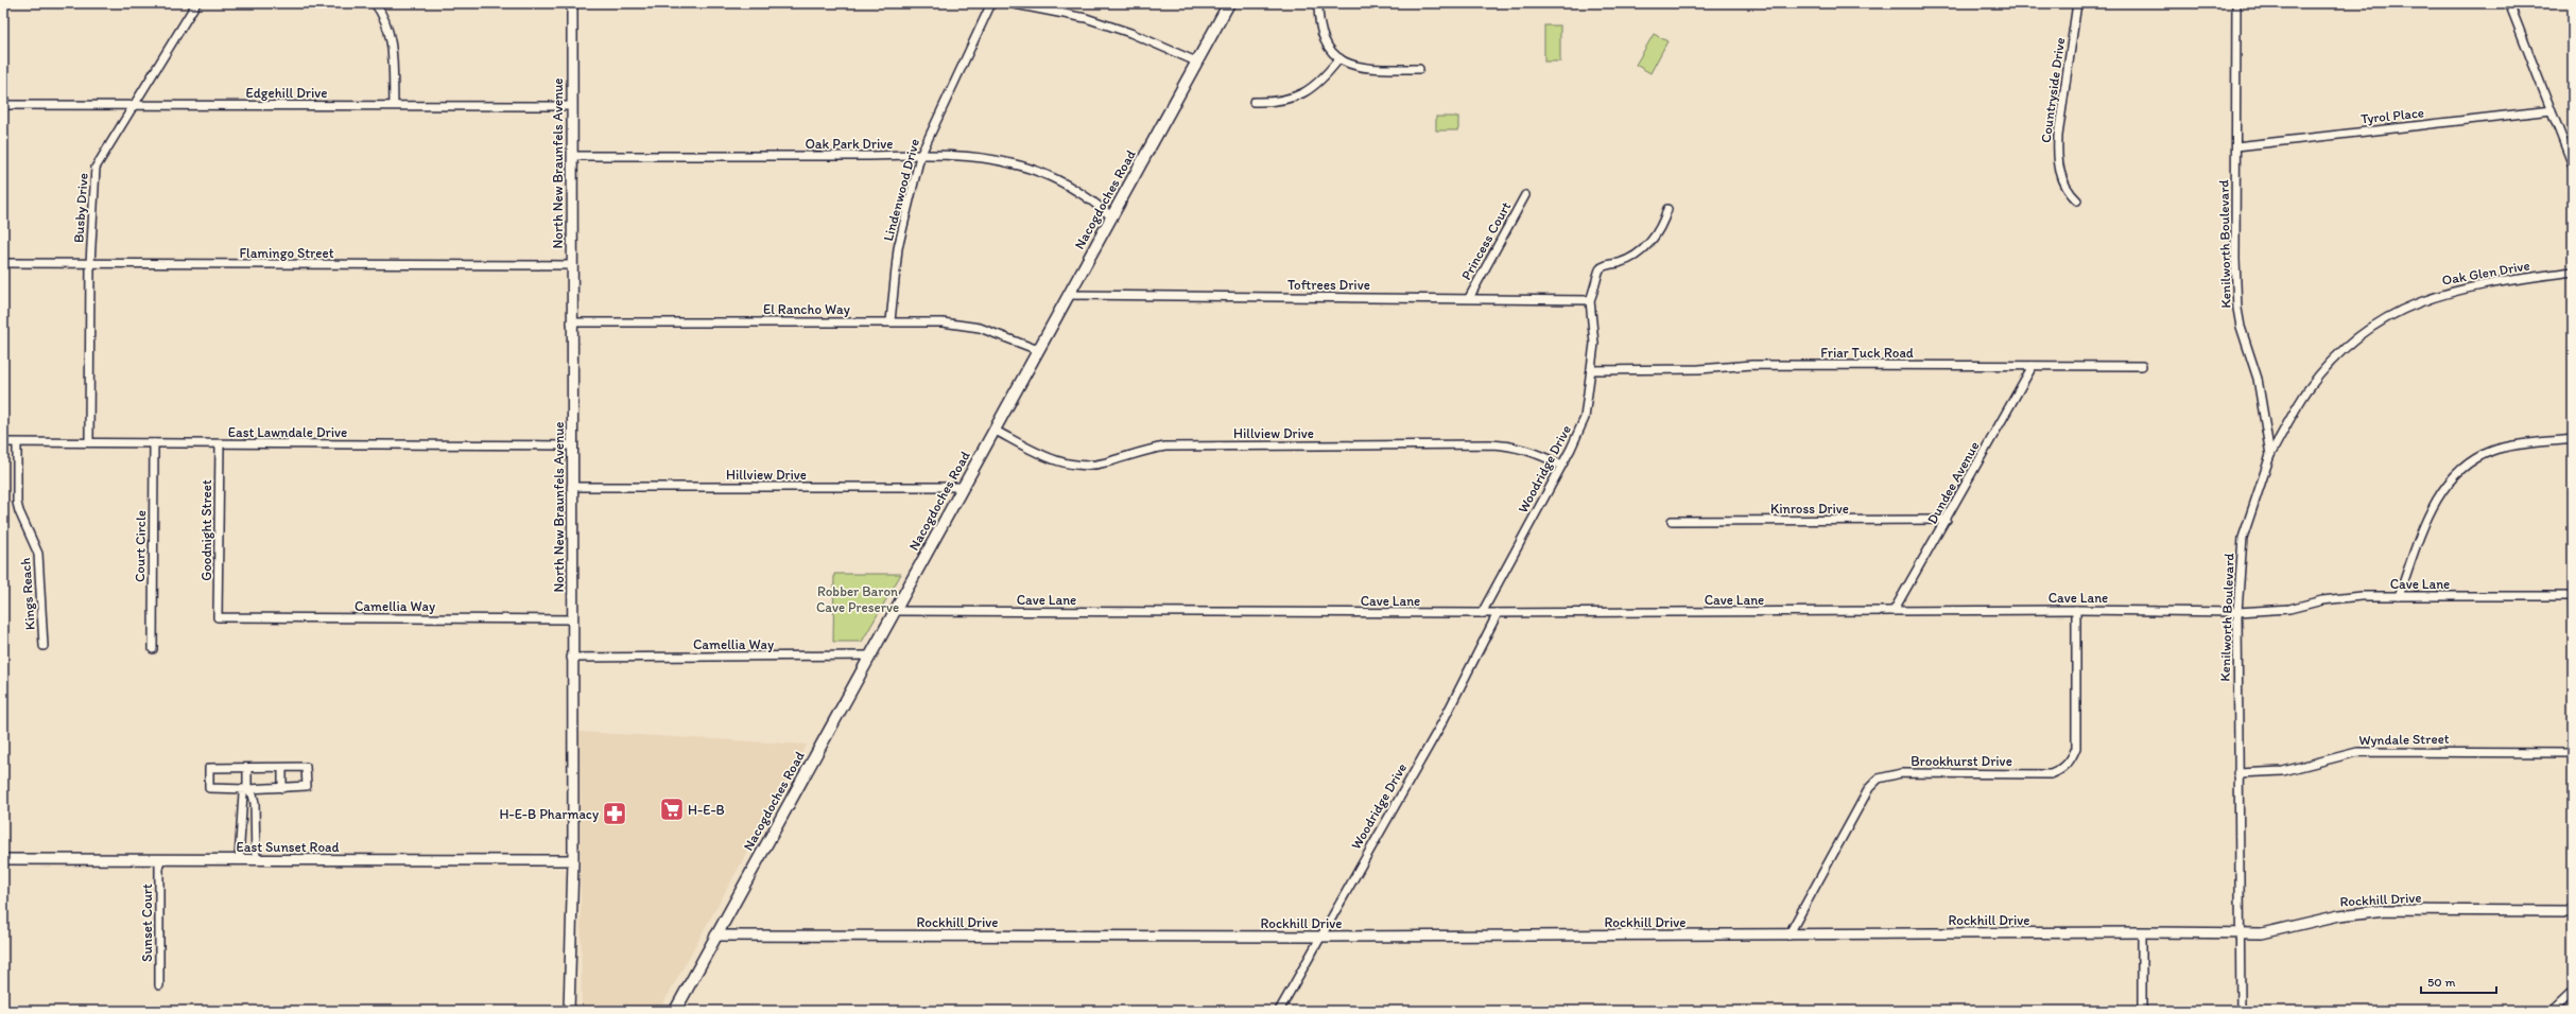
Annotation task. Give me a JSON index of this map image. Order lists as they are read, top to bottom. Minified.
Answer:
{"streets":{"main road":["Nacogdoches Road"],"street":["Countryside Drive","Edgehill Drive","Tyrol Place","Oak Park Drive","North New Braunfels Avenue","Lindenwood Drive","Busby Drive","Princess Court","Kenilworth Boulevard","Flamingo Street","Oak Glen Drive","Toftrees Drive","El Rancho Way","Friar Tuck Road","East Lawndale Drive","Hillview Drive","Woodridge Drive","Dundee Avenue","Kinross Drive","Goodnight Street","Court Circle","Cave Lane","Kings Reach","Camellia Way","Wyndale Street","Brookhurst Drive","East Sunset Road","Rockhill Drive","Sunset Court"]},"crossings":[["Edgehill Drive","North New Braunfels Avenue"],["Edgehill Drive","Busby Drive"],["Tyrol Place","Kenilworth Boulevard"],["Oak Park Drive","North New Braunfels Avenue"],["Oak Park Drive","Lindenwood Drive"],["Oak Park Drive","Nacogdoches Road"],["North New Braunfels Avenue","Flamingo Street"],["North New Braunfels Avenue","El Rancho Way"],["North New Braunfels Avenue","East Lawndale Drive"],["North New Braunfels Avenue","Hillview Drive"],["North New Braunfels Avenue","Camellia Way"],["North New Braunfels Avenue","East Sunset Road"],["Lindenwood Drive","El Rancho Way"],["Nacogdoches Road","Toftrees Drive"],["Nacogdoches Road","El Rancho Way"],["Nacogdoches Road","Hillview Drive"],["Nacogdoches Road","Cave Lane"],["Nacogdoches Road","Camellia Way"],["Nacogdoches Road","Rockhill Drive"],["Busby Drive","Flamingo Street"],["Busby Drive","East Lawndale Drive"],["Princess Court","Toftrees Drive"],["Kenilworth Boulevard","Oak Glen Drive"],["Kenilworth Boulevard","Cave Lane"],["Kenilworth Boulevard","Wyndale Street"],["Kenilworth Boulevard","Rockhill Drive"],["Toftrees Drive","Woodridge Drive"],["Friar Tuck Road","Woodridge Drive"],["Friar Tuck Road","Dundee Avenue"],["East Lawndale Drive","Goodnight Street"],["East Lawndale Drive","Court Circle"],["East Lawndale Drive","Kings Reach"],["Hillview Drive","Woodridge Drive"],["Woodridge Drive","Cave Lane"],["Woodridge Drive","Rockhill Drive"],["Dundee Avenue","Kinross Drive"],["Dundee Avenue","Cave Lane"],["Goodnight Street","Camellia Way"],["Cave Lane","Brookhurst Drive"],["Brookhurst Drive","Rockhill Drive"],["East Sunset Road","Sunset Court"]],"parks":["Robber Baron Cave Preserve"],"places":{"supermarket":["H-E-B"],"pharmacy":["H-E-B Pharmacy"]},"scale_bar":"50 m"}
